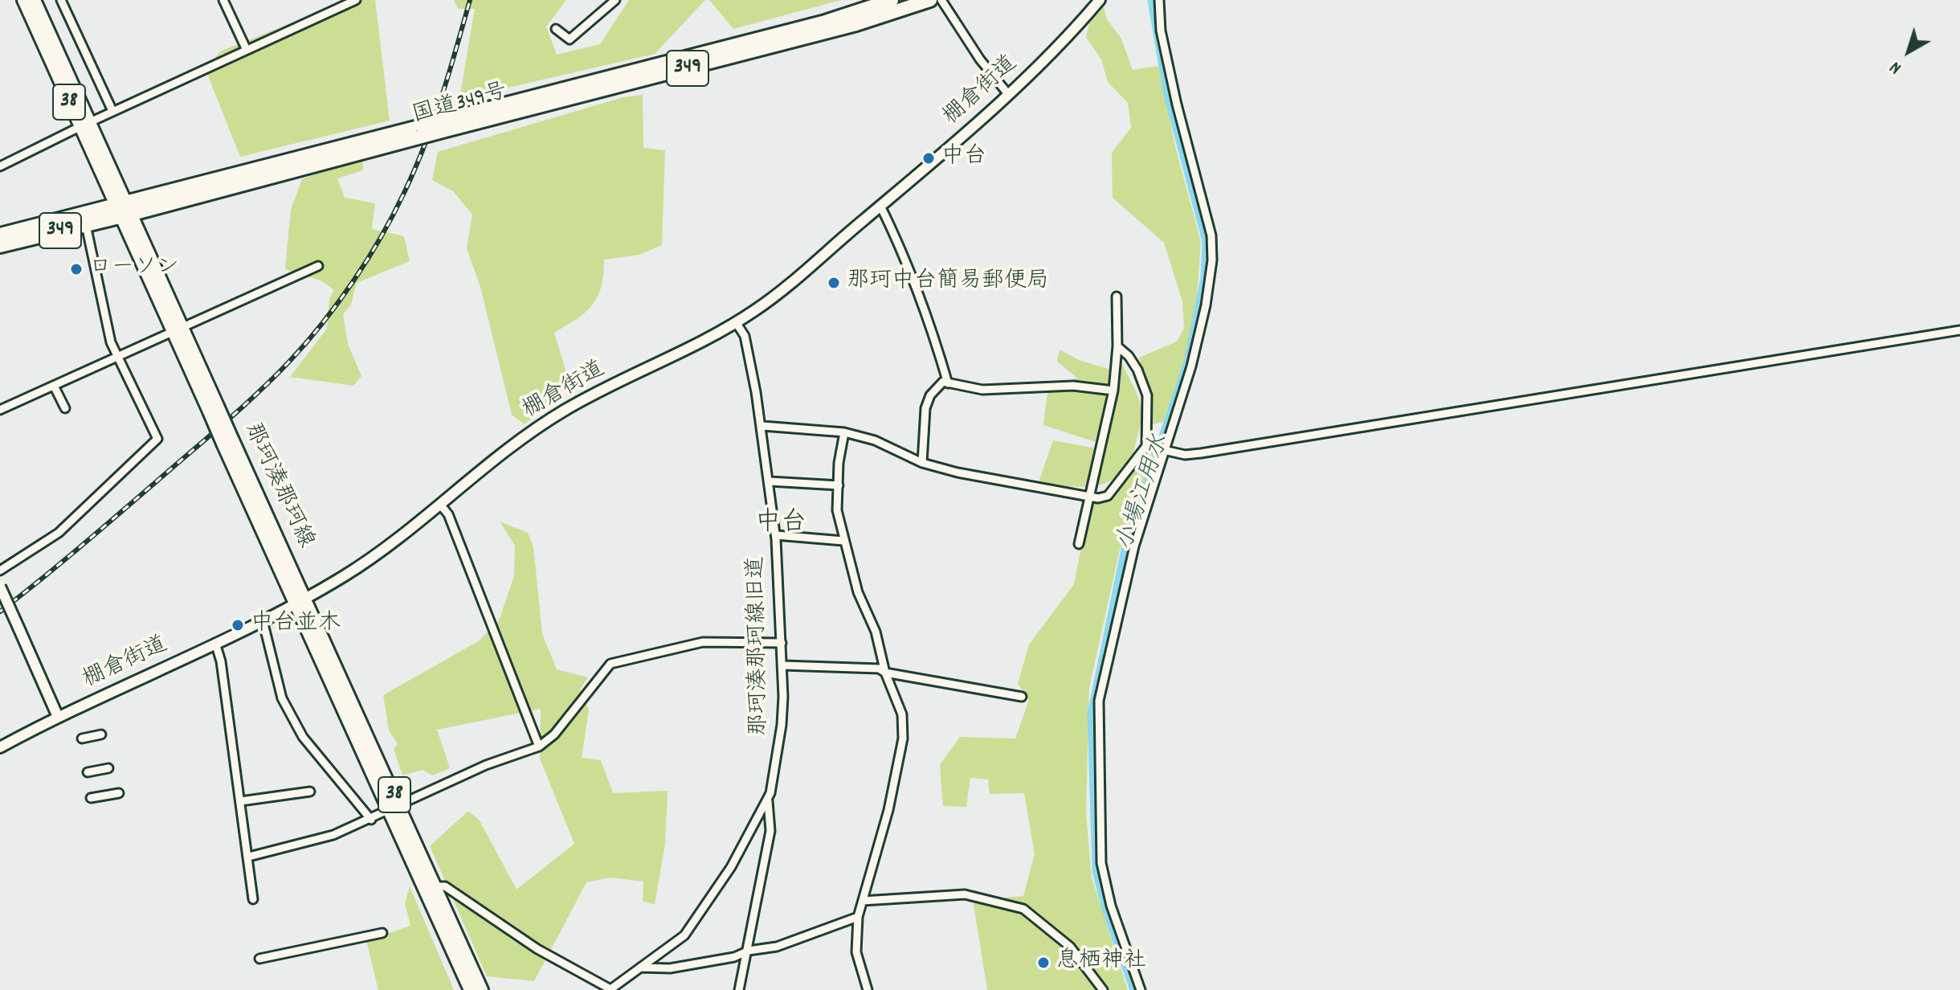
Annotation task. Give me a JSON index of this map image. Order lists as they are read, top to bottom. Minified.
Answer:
{"streets":{"highway":["349","国道349号"],"main road":["38","那珂湊那珂線"],"street":["棚倉街道","那珂湊那珂線旧道"]},"crossings":[["棚倉街道","那珂湊那珂線"],["棚倉街道","那珂湊那珂線旧道"],["国道349号","那珂湊那珂線"]],"districts":["中台"],"water":["小場江用水"],"places":["中台","ローソン","那珂中台簡易郵便局","中台並木","息栖神社"],"north":"bottom left"}
